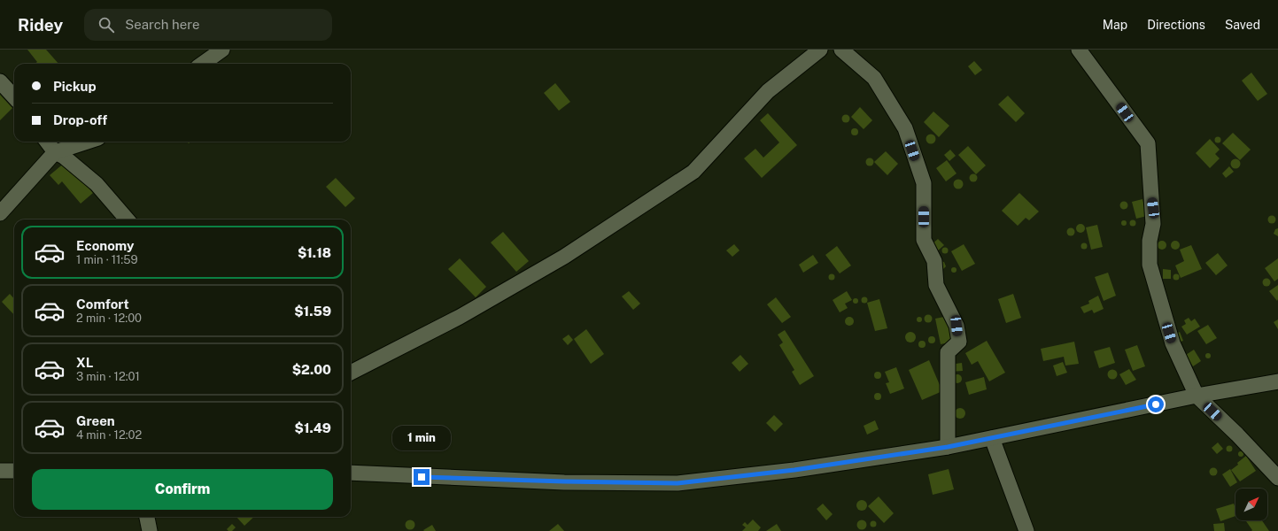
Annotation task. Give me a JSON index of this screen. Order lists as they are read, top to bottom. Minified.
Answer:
{"north":"top right","page":{"header":"Ridey","search":"Search here","nav":["Map","Directions","Saved"],"banner":["Pickup","Drop-off"],"list":[{"name":"Economy","note":"1 min · 11:59","value":"$1.18"},{"name":"Comfort","note":"2 min · 12:00","value":"$1.59"},{"name":"XL","note":"3 min · 12:01","value":"$2.00"},{"name":"Green","note":"4 min · 12:02","value":"$1.49"}],"bubble":"1 min","buttons":"Confirm"}}
